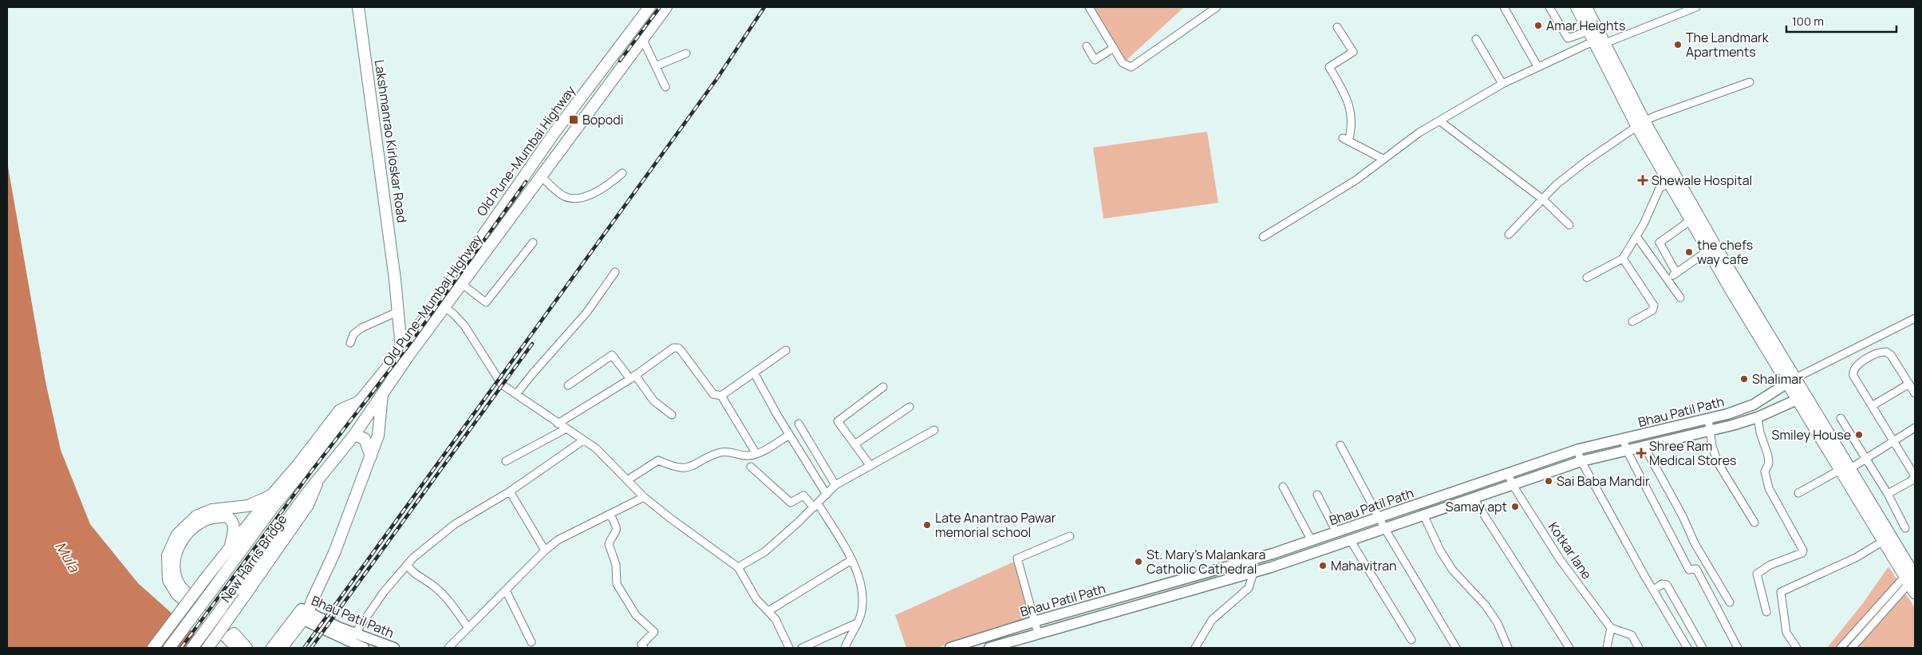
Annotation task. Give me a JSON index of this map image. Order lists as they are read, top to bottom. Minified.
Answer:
{"streets":{"main road":["Lakshmanrao Kirloskar Road","Old Pune-Mumbai Highway","Old Pune–Mumbai Highway","Bhau Patil Path","New Harris Bridge"],"street":["Kotkar lane"]},"crossings":[["Lakshmanrao Kirloskar Road","Old Pune–Mumbai Highway"],["Old Pune-Mumbai Highway","Old Pune–Mumbai Highway"],["Old Pune–Mumbai Highway","New Harris Bridge"],["Bhau Patil Path","Kotkar lane"]],"water":["Mula"],"places":{"other":["Amar Heights","The Landmark Apartments","the chefs way cafe","Shalimar","Smiley House","Sai Baba Mandir","Samay apt","Late Anantrao Pawar memorial school","St. Mary's Malankara Catholic Cathedral","Mahavitran"],"transit":["Bopodi"],"health":["Shewale Hospital","Shree Ram Medical Stores"]},"scale_bar":"100 m"}
